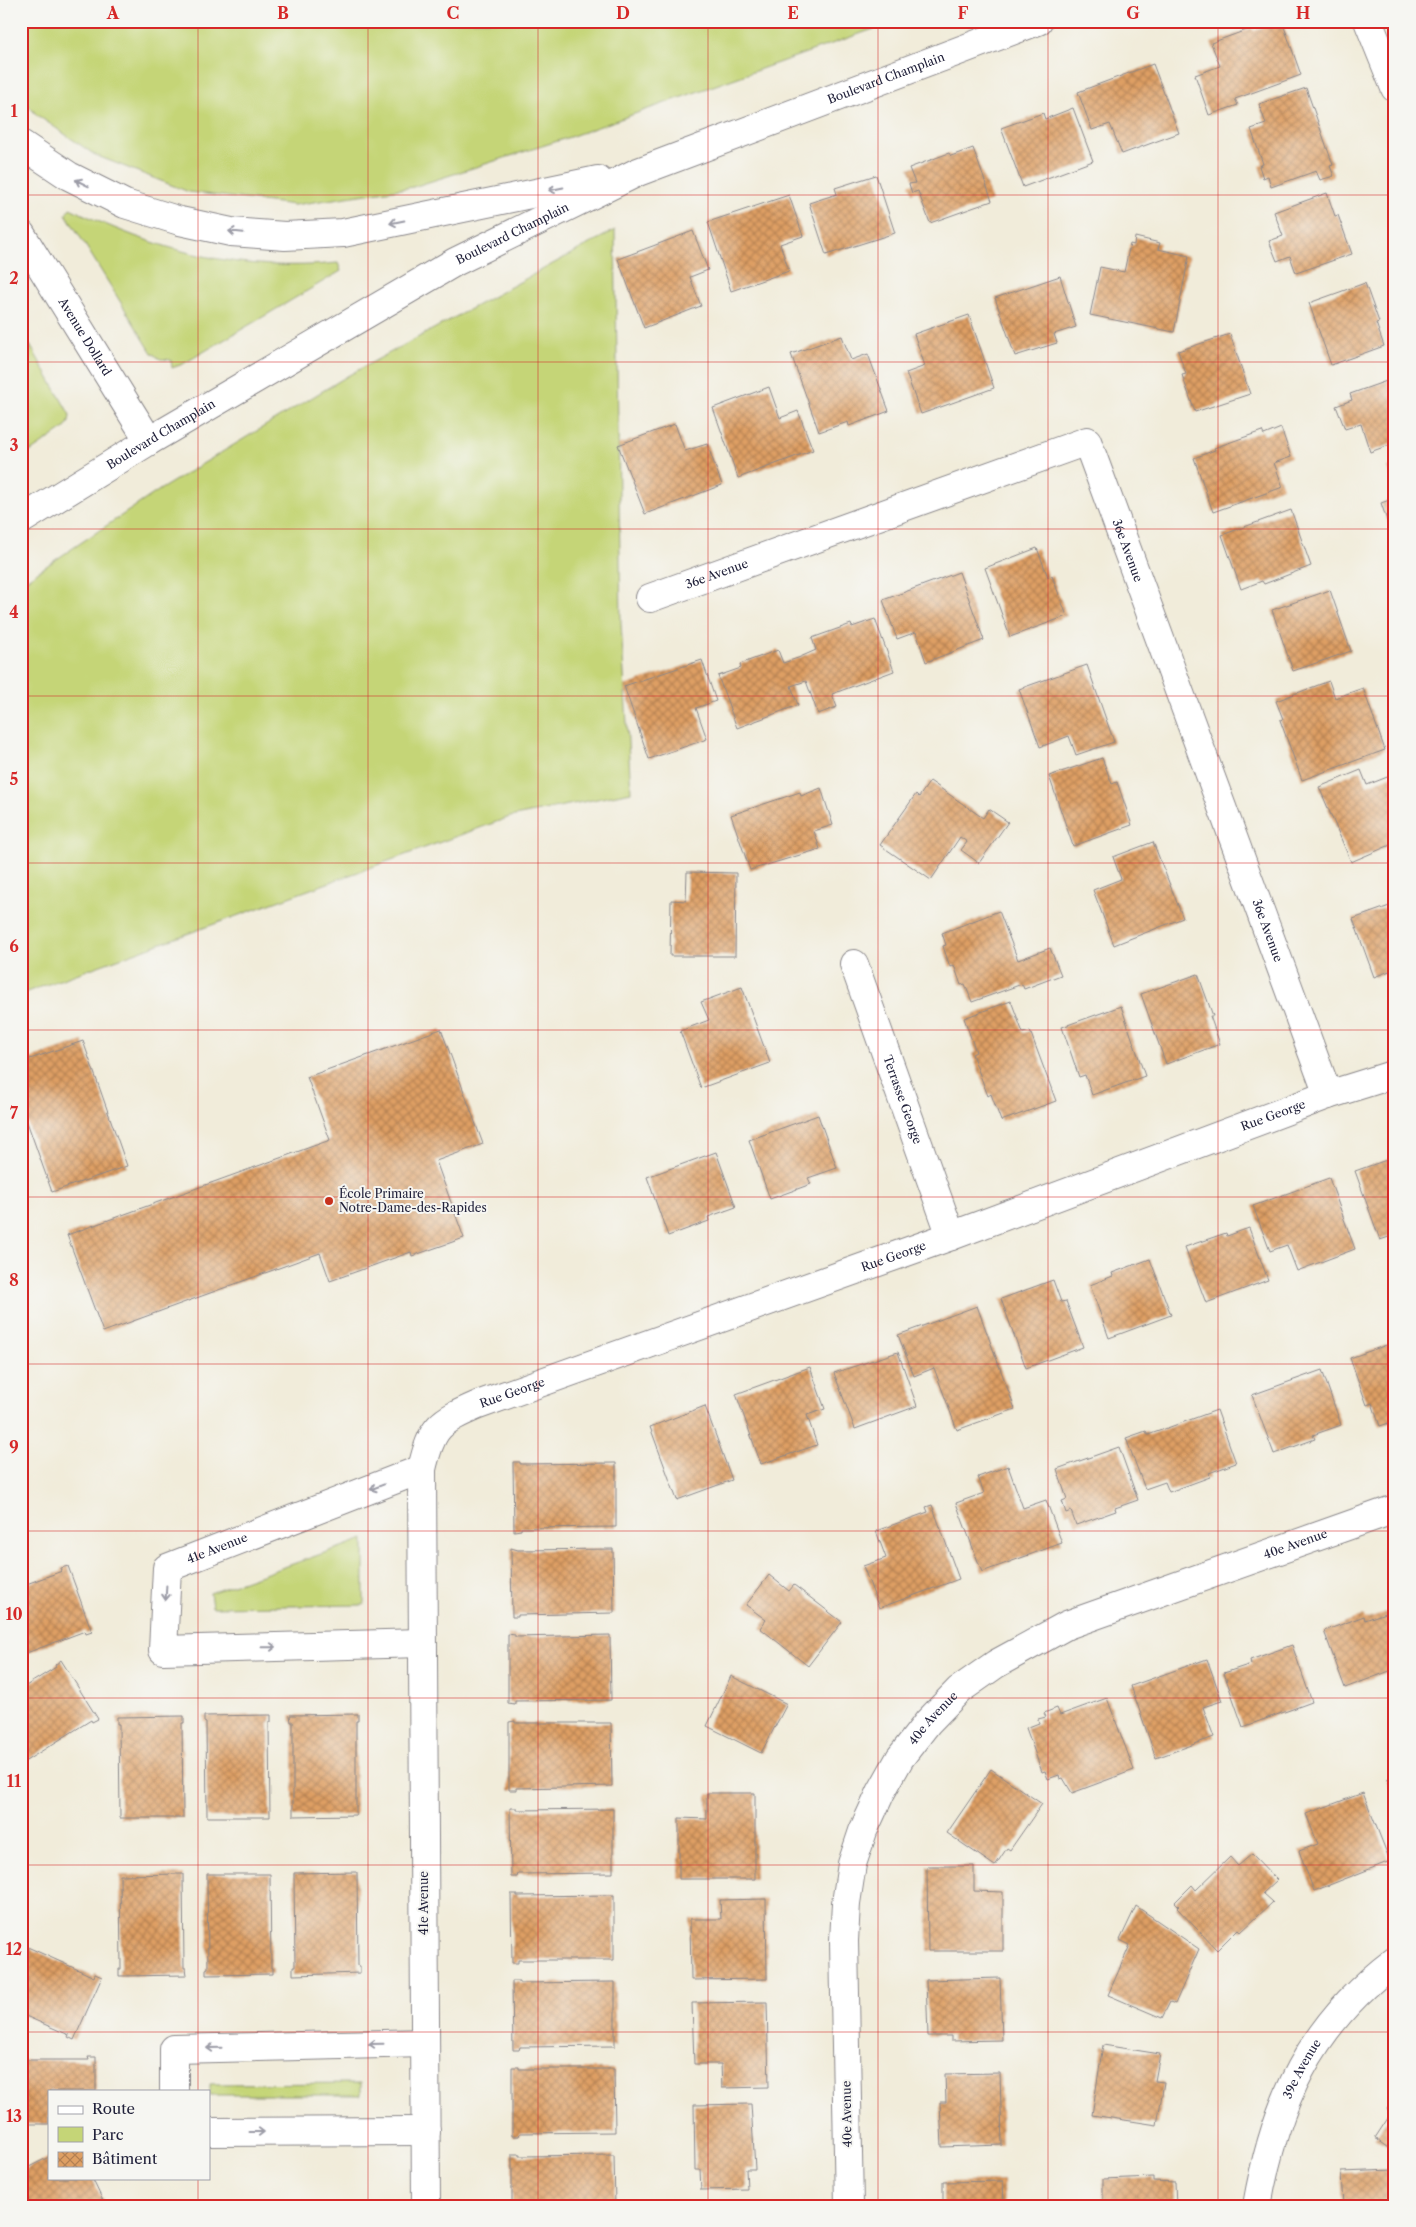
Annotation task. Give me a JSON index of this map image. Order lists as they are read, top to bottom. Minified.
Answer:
{"streets":{"street":["Boulevard Champlain","Avenue Dollard","36e Avenue","Terrasse George","Rue George","40e Avenue","41e Avenue","39e Avenue"]},"crossings":[["Boulevard Champlain","Avenue Dollard"],["36e Avenue","Rue George"],["Terrasse George","Rue George"],["Rue George","41e Avenue"]],"places":["École Primaire Notre-Dame-des-Rapides"],"legend":["Route","Parc","Bâtiment"],"grid":{"columns":["A","B","C","D","E","F","G","H"],"rows":["1","2","3","4","5","6","7","8","9","10","11","12","13"]}}
